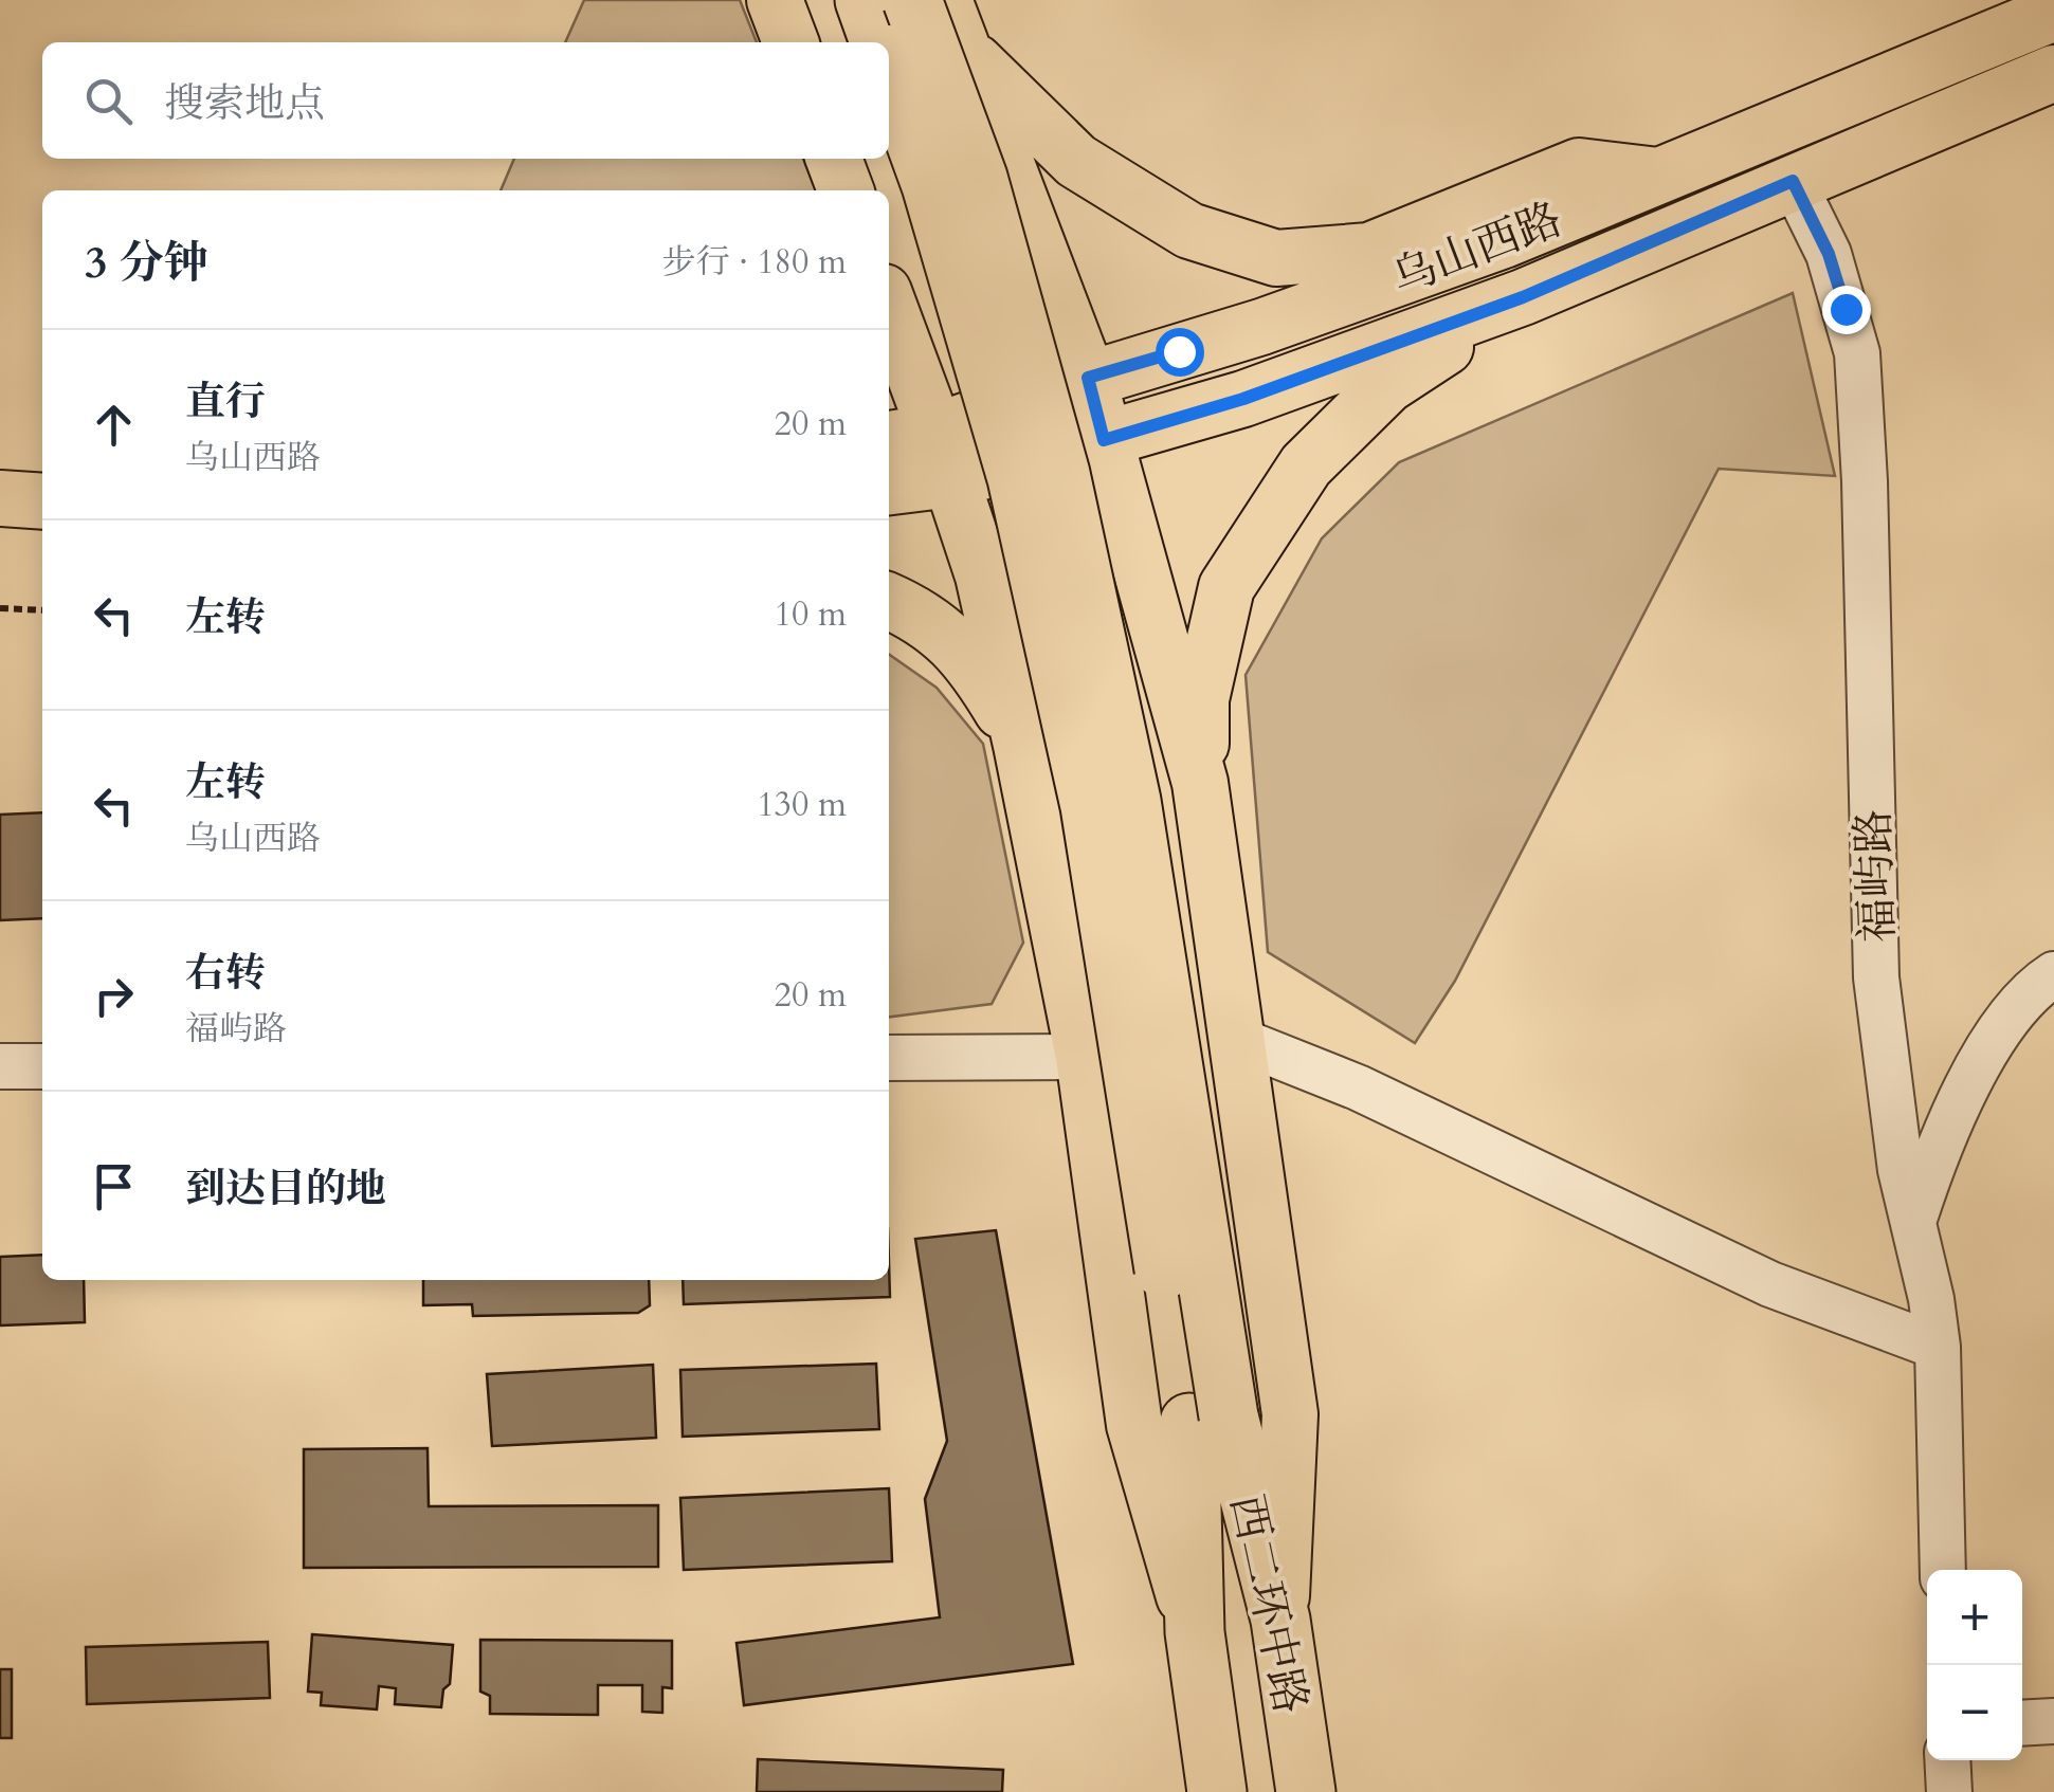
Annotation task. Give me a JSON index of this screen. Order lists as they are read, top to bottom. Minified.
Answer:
{"streets":{"highway":["西二环中路"],"main road":["乌山西路"],"street":["福屿路"]},"crossings":[["乌山西路","福屿路"]],"page":{"search":"搜索地点","heading":["3 分钟","步行 · 180 m"],"list":[["直行","乌山西路","20 m"],["左转","10 m"],["左转","乌山西路","130 m"],["右转","福屿路","20 m"],"到达目的地"],"map_buttons":["+","−"]}}
